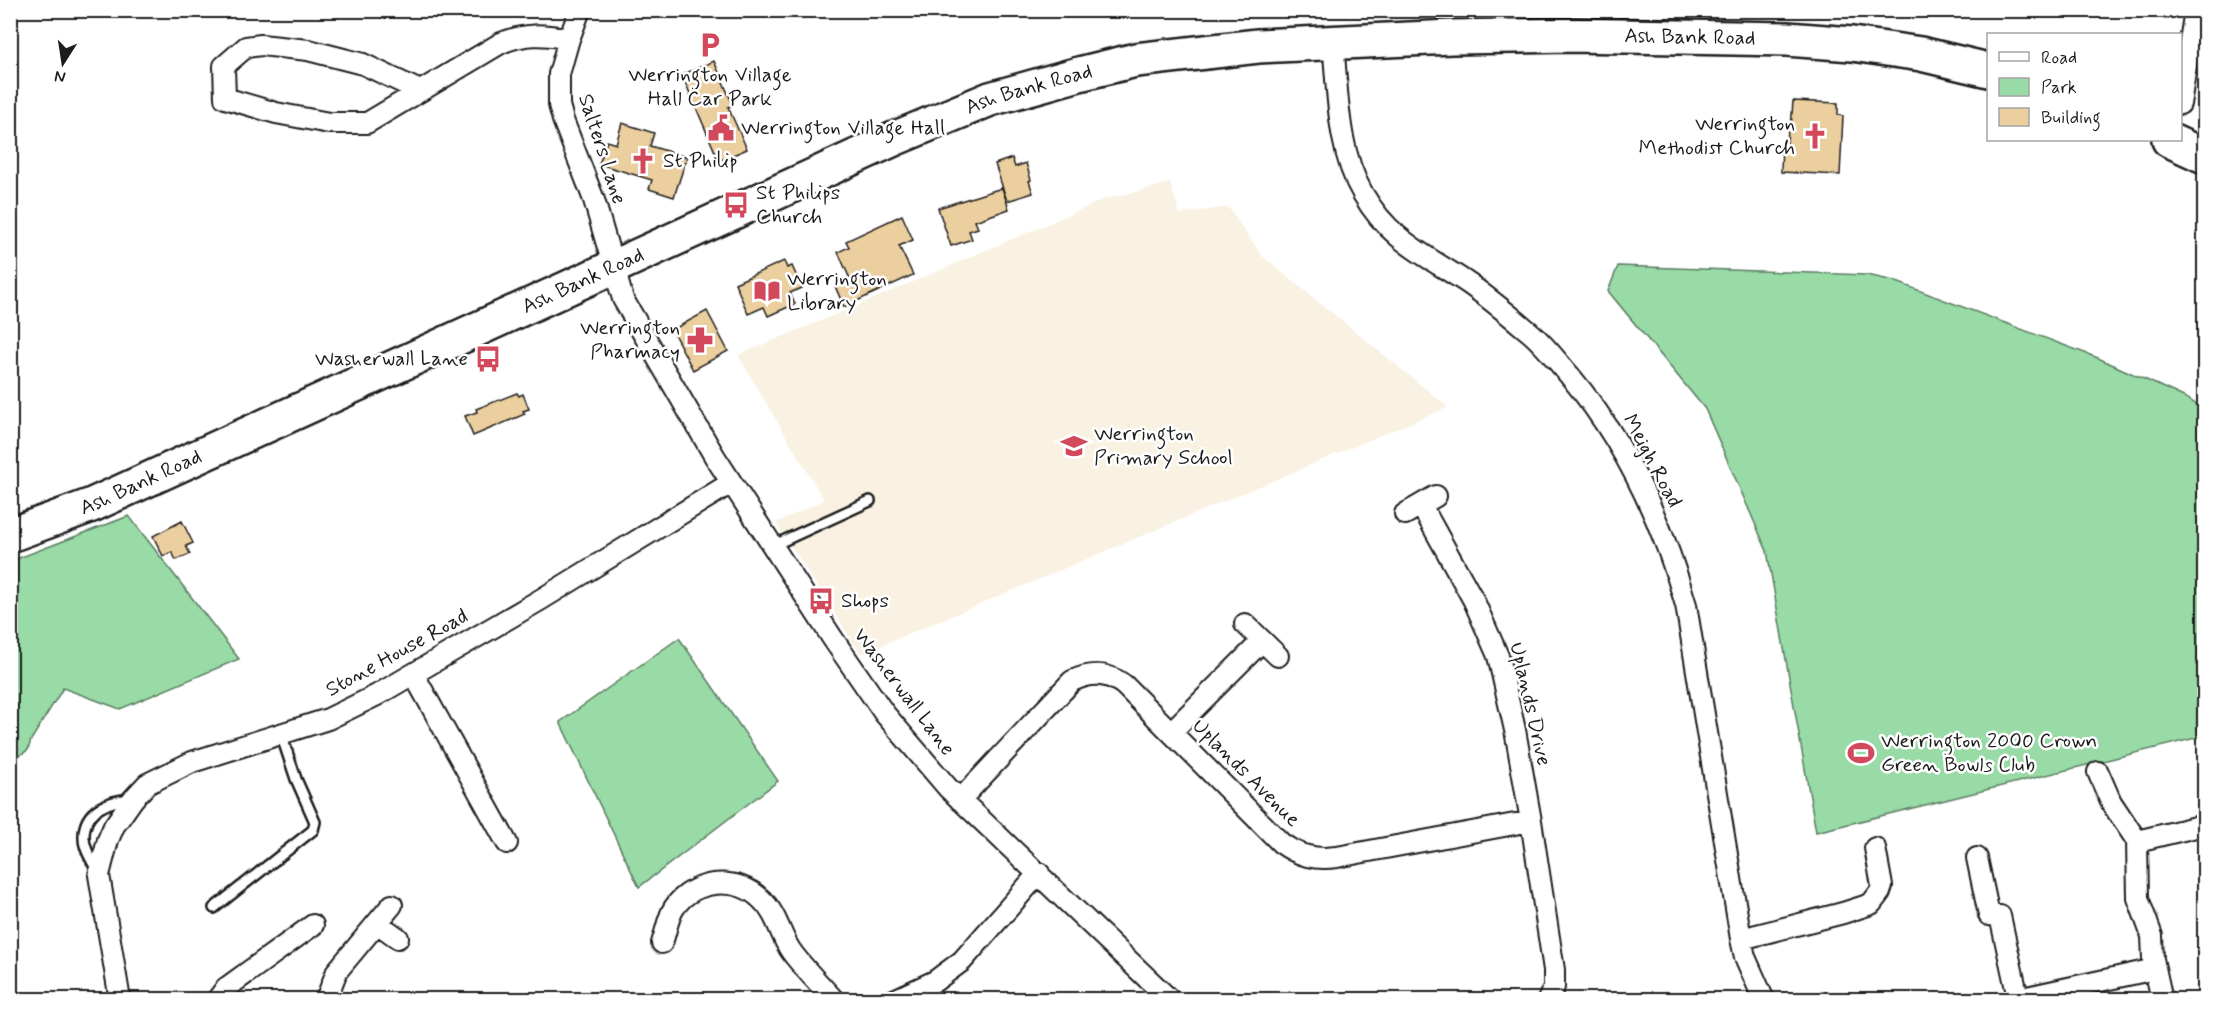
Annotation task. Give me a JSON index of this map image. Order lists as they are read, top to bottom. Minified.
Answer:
{"streets":{"highway":["Ash Bank Road"],"street":["Salters Lane","Meigh Road","Stone House Road","Washerwall Lane","Uplands Drive","Uplands Avenue"]},"crossings":[["Ash Bank Road","Salters Lane"],["Ash Bank Road","Meigh Road"],["Ash Bank Road","Washerwall Lane"],["Salters Lane","Washerwall Lane"],["Stone House Road","Washerwall Lane"],["Washerwall Lane","Uplands Avenue"],["Uplands Drive","Uplands Avenue"]],"places":{"parking":["Werrington Village Hall Car Park"],"public building":["Werrington Village Hall"],"church":["Werrington Methodist Church","St Philip"],"bus stop":["St Philips Church","Washerwall Lane","Shops"],"library":["Werrington Library"],"pharmacy":["Werrington Pharmacy"],"school or university":["Werrington Primary School"],"sports":["Werrington 2000 Crown Green Bowls Club"]},"legend":["Road","Park","Building"],"north":"bottom"}
